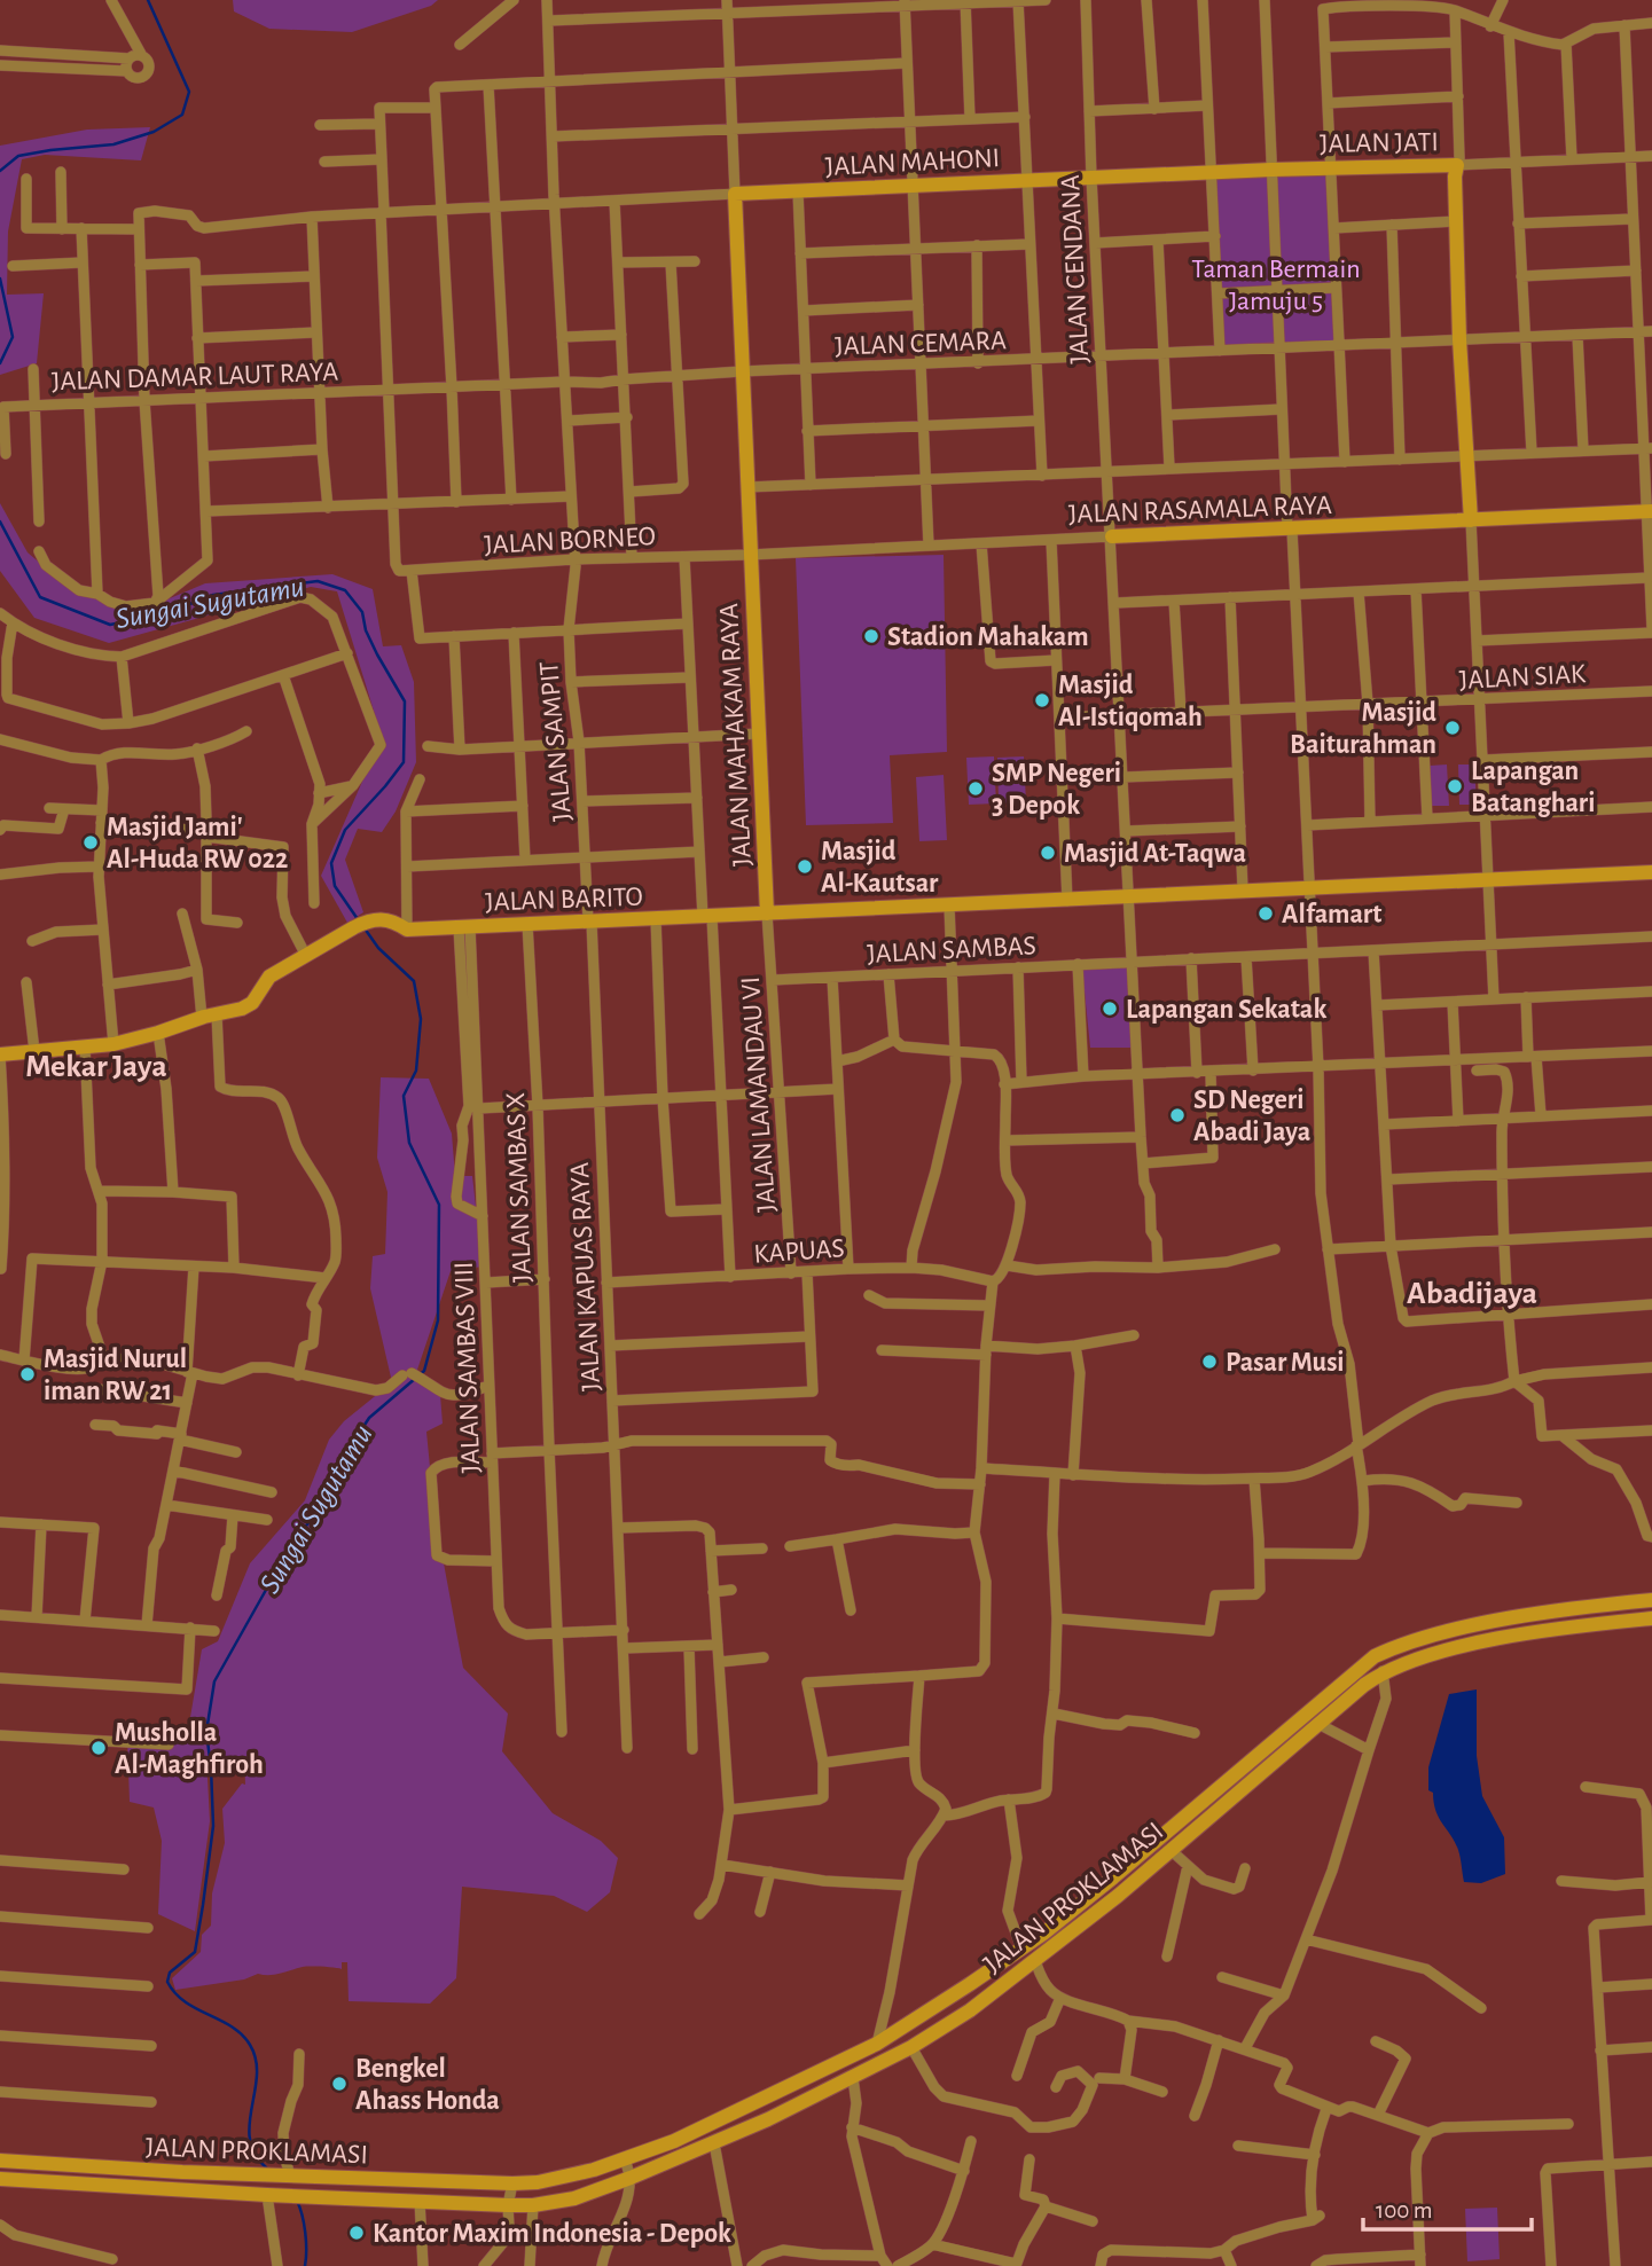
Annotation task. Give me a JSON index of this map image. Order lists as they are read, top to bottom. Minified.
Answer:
{"streets":{"street":["JALAN JATI","JALAN MAHONI","JALAN CENDANA","JALAN CEMARA","JALAN DAMAR LAUT RAYA","JALAN RASAMALA RAYA","JALAN BORNEO","JALAN SIAK","JALAN MAHAKAM RAYA","JALAN SAMPIT","JALAN BARITO","JALAN SAMBAS","JALAN LAMANDAU VI","JALAN SAMBAS X","KAPUAS","JALAN KAPUAS RAYA","JALAN SAMBAS VIII","JALAN PROKLAMASI"]},"crossings":[["JALAN JATI","JALAN MAHONI"],["JALAN JATI","JALAN CENDANA"],["JALAN JATI","JALAN CEMARA"],["JALAN JATI","JALAN RASAMALA RAYA"],["JALAN MAHONI","JALAN CENDANA"],["JALAN MAHONI","JALAN MAHAKAM RAYA"],["JALAN CENDANA","JALAN CEMARA"],["JALAN CENDANA","JALAN RASAMALA RAYA"],["JALAN CENDANA","JALAN SIAK"],["JALAN CENDANA","JALAN BARITO"],["JALAN CENDANA","JALAN SAMBAS"],["JALAN CEMARA","JALAN DAMAR LAUT RAYA"],["JALAN CEMARA","JALAN MAHAKAM RAYA"],["JALAN CEMARA","JALAN SAMPIT"],["JALAN DAMAR LAUT RAYA","JALAN SAMPIT"],["JALAN RASAMALA RAYA","JALAN BORNEO"],["JALAN RASAMALA RAYA","JALAN MAHAKAM RAYA"],["JALAN BORNEO","JALAN MAHAKAM RAYA"],["JALAN BORNEO","JALAN SAMPIT"],["JALAN MAHAKAM RAYA","JALAN BARITO"],["JALAN MAHAKAM RAYA","JALAN LAMANDAU VI"],["JALAN SAMPIT","JALAN BARITO"],["JALAN SAMPIT","JALAN KAPUAS RAYA"],["JALAN BARITO","JALAN LAMANDAU VI"],["JALAN BARITO","JALAN SAMBAS X"],["JALAN BARITO","JALAN KAPUAS RAYA"],["JALAN BARITO","JALAN SAMBAS VIII"],["JALAN SAMBAS","JALAN LAMANDAU VI"],["JALAN LAMANDAU VI","KAPUAS"],["JALAN SAMBAS X","JALAN SAMBAS VIII"],["KAPUAS","JALAN KAPUAS RAYA"]],"districts":["Mekar Jaya","Abadijaya"],"water":["Sungai Sugutamu"],"parks":["Taman Bermain Jamuju 5"],"places":["Stadion Mahakam","Masjid Al-Istiqomah","Masjid Baiturahman","Lapangan Batanghari","SMP Negeri 3 Depok","Masjid Jami' Al-Huda RW 022","Masjid At-Taqwa","Masjid Al-Kautsar","Alfamart","Lapangan Sekatak","SD Negeri Abadi Jaya","Pasar Musi","Masjid Nurul iman RW 21","Musholla Al-Maghfiroh","Bengkel Ahass Honda","Kantor Maxim Indonesia - Depok"],"scale_bar":"100 m"}
